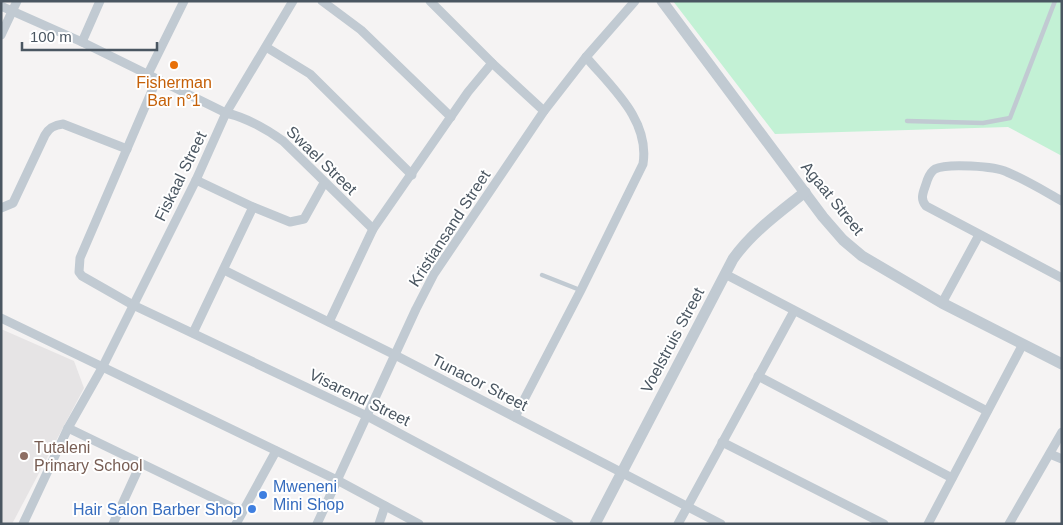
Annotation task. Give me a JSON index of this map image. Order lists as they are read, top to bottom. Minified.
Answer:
{"streets":{"street":["Swael Street","Fiskaal Street","Agaat Street","Kristiansand Street","Voelstruis Street","Tunacor Street","Visarend Street"]},"crossings":[["Swael Street","Fiskaal Street"],["Fiskaal Street","Visarend Street"],["Agaat Street","Voelstruis Street"],["Kristiansand Street","Tunacor Street"],["Kristiansand Street","Visarend Street"],["Voelstruis Street","Tunacor Street"]],"places":["Fisherman Bar n°1","Tutaleni Primary School","Mweneni Mini Shop","Hair Salon Barber Shop"],"scale_bar":"100 m"}
